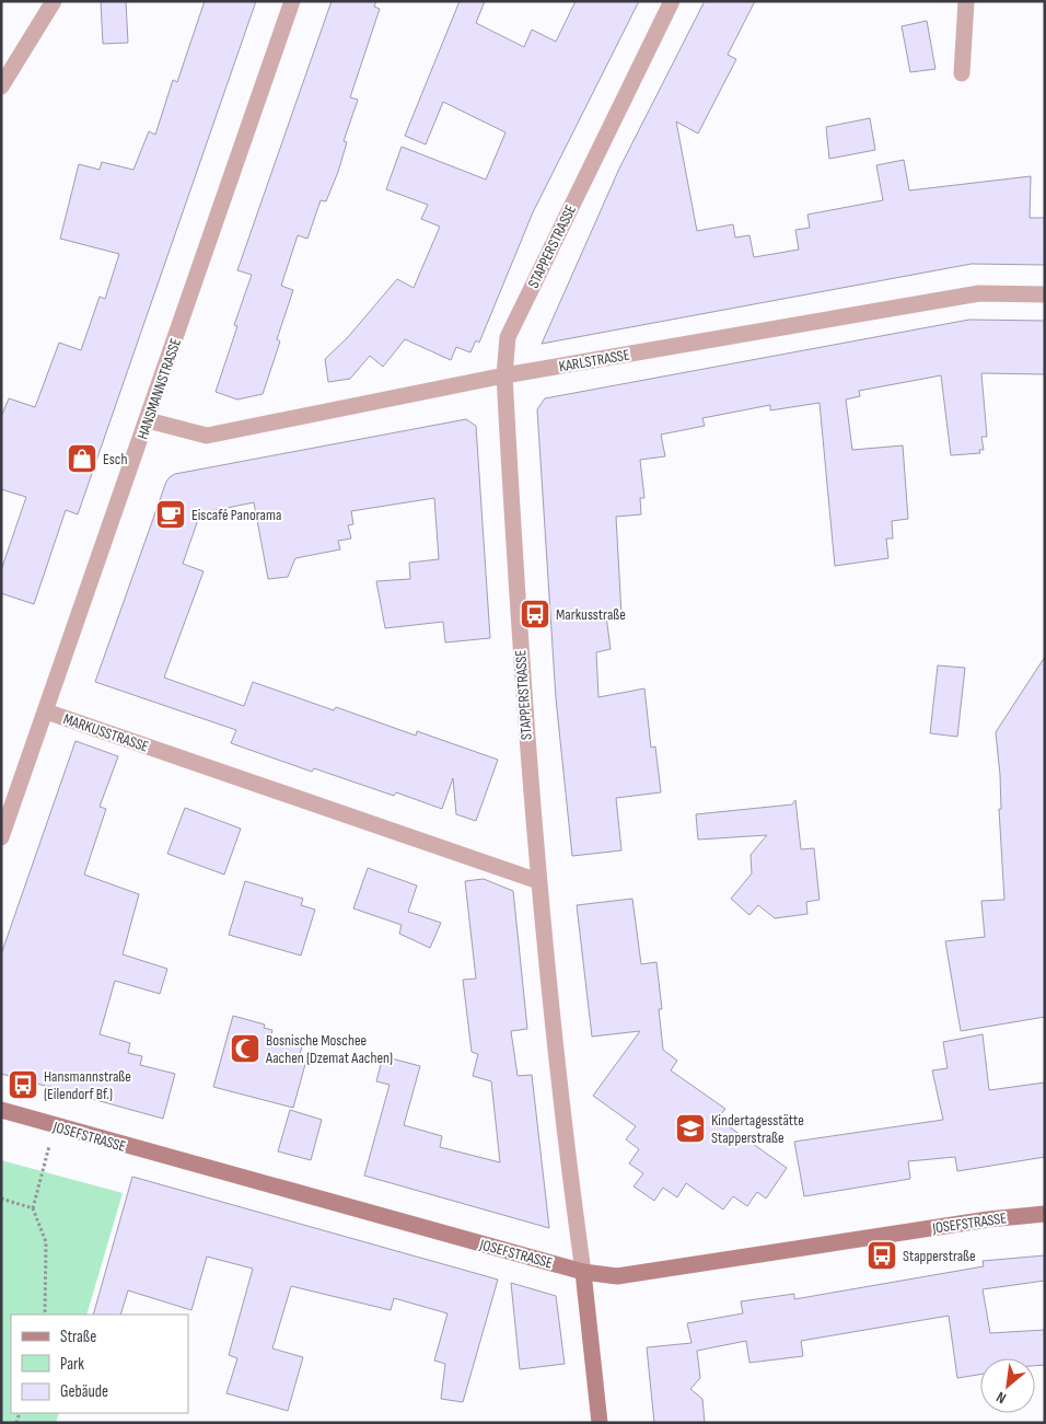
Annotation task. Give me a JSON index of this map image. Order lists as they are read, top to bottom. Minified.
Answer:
{"streets":{"street":["STAPPERSTRASSE","KARLSTRASSE","HANSMANNSTRASSE","MARKUSSTRASSE","JOSEFSTRASSE"]},"crossings":[["STAPPERSTRASSE","KARLSTRASSE"],["STAPPERSTRASSE","MARKUSSTRASSE"],["STAPPERSTRASSE","JOSEFSTRASSE"],["KARLSTRASSE","HANSMANNSTRASSE"],["HANSMANNSTRASSE","MARKUSSTRASSE"]],"places":{"shop":["Esch"],"cafe":["Eiscafé Panorama"],"bus stop":["Markusstraße","Hansmannstraße (Eilendorf Bf.)","Stapperstraße"],"mosque":["Bosnische Moschee Aachen (Dzemat Aachen)"],"school or university":["Kindertagesstätte Stapperstraße"]},"legend":["Straße","Park","Gebäude"],"north":"bottom left"}
